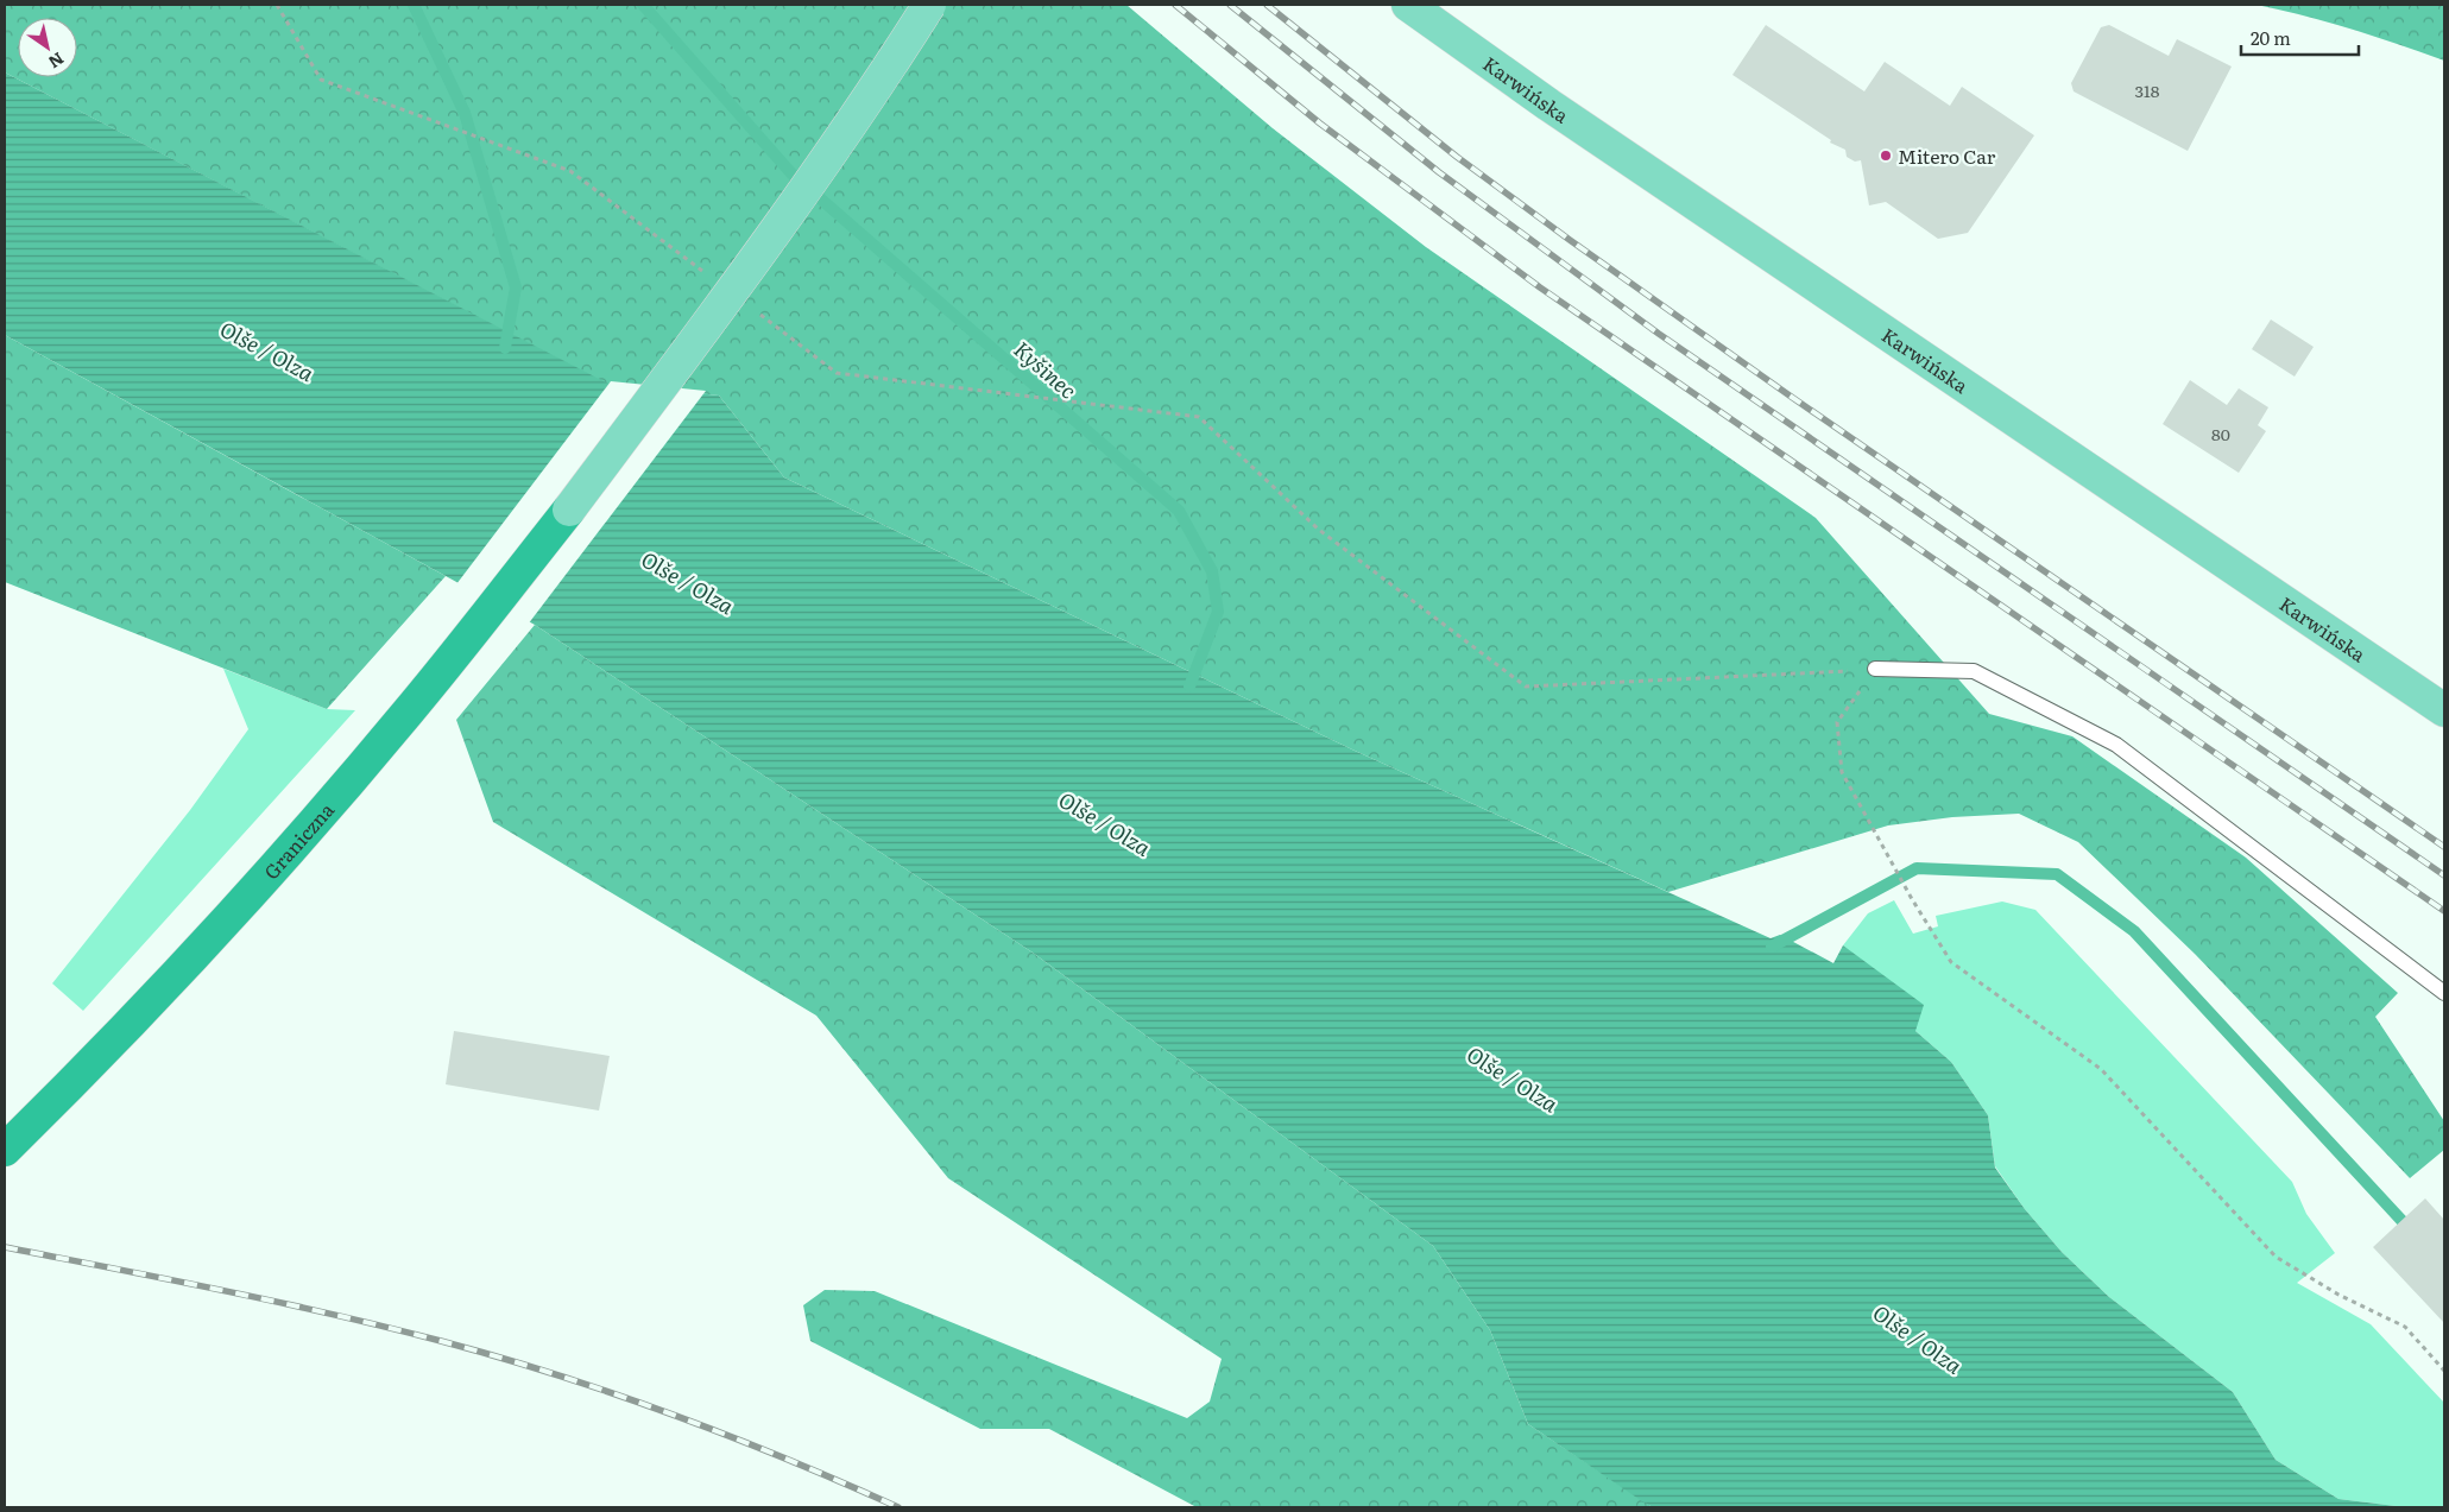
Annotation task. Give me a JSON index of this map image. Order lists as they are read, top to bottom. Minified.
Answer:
{"streets":{"highway":["Graniczna"],"main road":["Karwińska"]},"water":["Olše / Olza","Kyšinec"],"places":["Mitero Car"],"house_numbers":["318","80"],"scale_bar":"20 m","north":"bottom right"}
